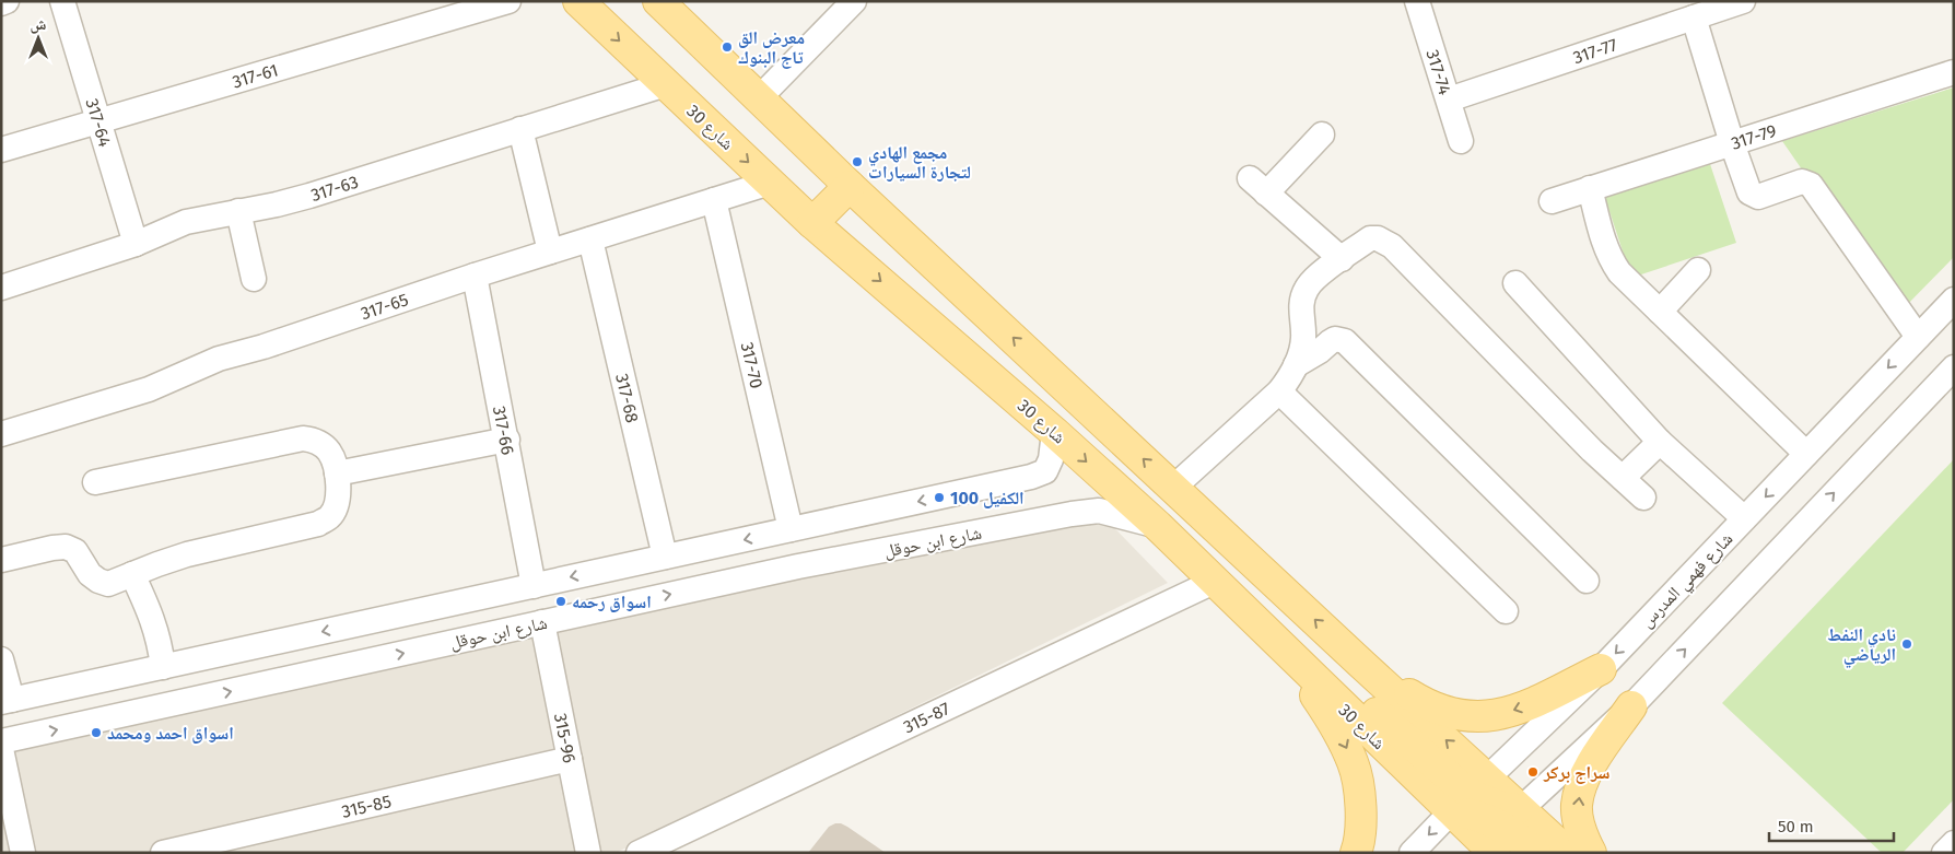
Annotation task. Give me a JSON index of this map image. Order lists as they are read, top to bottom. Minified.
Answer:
{"streets":{"main road":["شارع 30"],"street":["317-77","317-74","317-61","317-64","317-79","317-63","317-65","317-70","317-68","317-66","شارع ابن حوقل","شارع فهمي المدرس","315-87","315-96","315-85"]},"crossings":[["317-77","317-74"],["317-61","317-64"],["317-64","317-63"],["شارع 30","317-63"],["شارع 30","317-65"],["شارع 30","شارع ابن حوقل"],["شارع 30","شارع فهمي المدرس"],["شارع 30","315-87"],["317-65","317-70"],["317-65","317-68"],["317-65","317-66"],["شارع ابن حوقل","315-96"],["315-96","315-85"]],"places":["معرض الق تاج البنوك","مجمع الهادي لتجارة السيارات","الكفيل 100","اسواق رحمه","نادي النفط الرياضي","اسواق احمد ومحمد","سراج بركر"],"scale_bar":"50 m","north":"top"}
